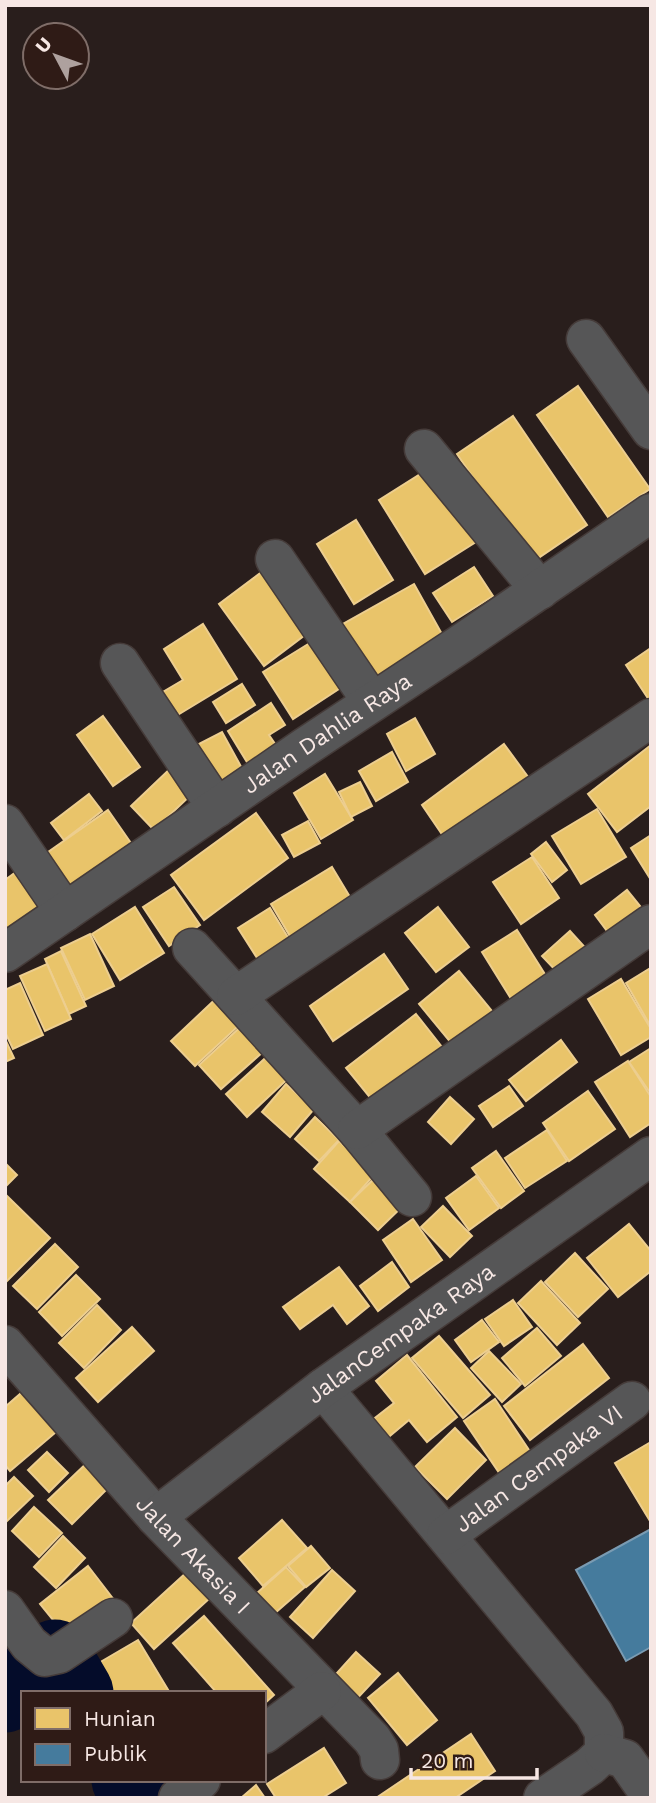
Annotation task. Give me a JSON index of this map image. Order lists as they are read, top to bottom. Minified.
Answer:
{"streets":{"street":["Jalan Dahlia Raya","JalanCempaka Raya","Jalan Cempaka VI","Jalan Akasia I"]},"crossings":[["JalanCempaka Raya","Jalan Akasia I"]],"legend":["Hunian","Publik"],"scale_bar":"20 m","north":"top left"}
